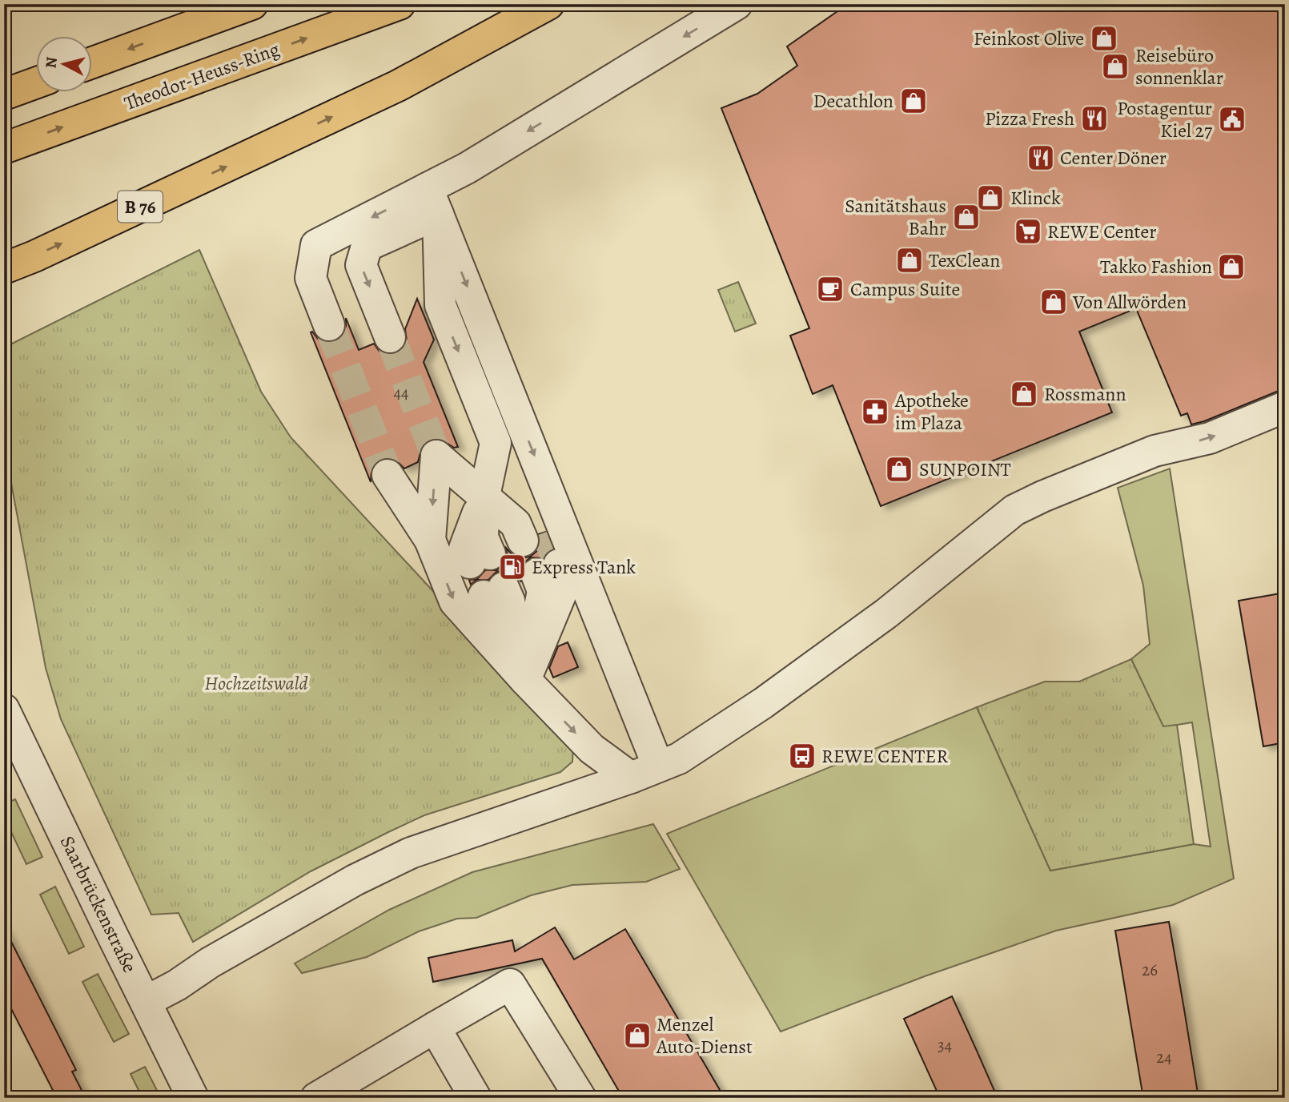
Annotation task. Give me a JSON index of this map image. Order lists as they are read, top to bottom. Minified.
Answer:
{"streets":{"highway":["Theodor-Heuss-Ring","B 76"],"street":["Saarbrückenstraße"]},"parks":["Hochzeitswald"],"places":{"shop":["Feinkost Olive","Reisebüro sonnenklar","Decathlon","Klinck","Sanitätshaus Bahr","TexClean","Takko Fashion","Von Allwörden","Rossmann","SUNPOINT","Menzel Auto-Dienst"],"restaurant":["Pizza Fresh","Center Döner"],"public building":["Postagentur Kiel 27"],"supermarket":["REWE Center"],"cafe":["Campus Suite"],"pharmacy":["Apotheke im Plaza"],"fuel station":["Express Tank"],"bus stop":["REWE CENTER"]},"house_numbers":["44","26","34","24"],"north":"left"}
